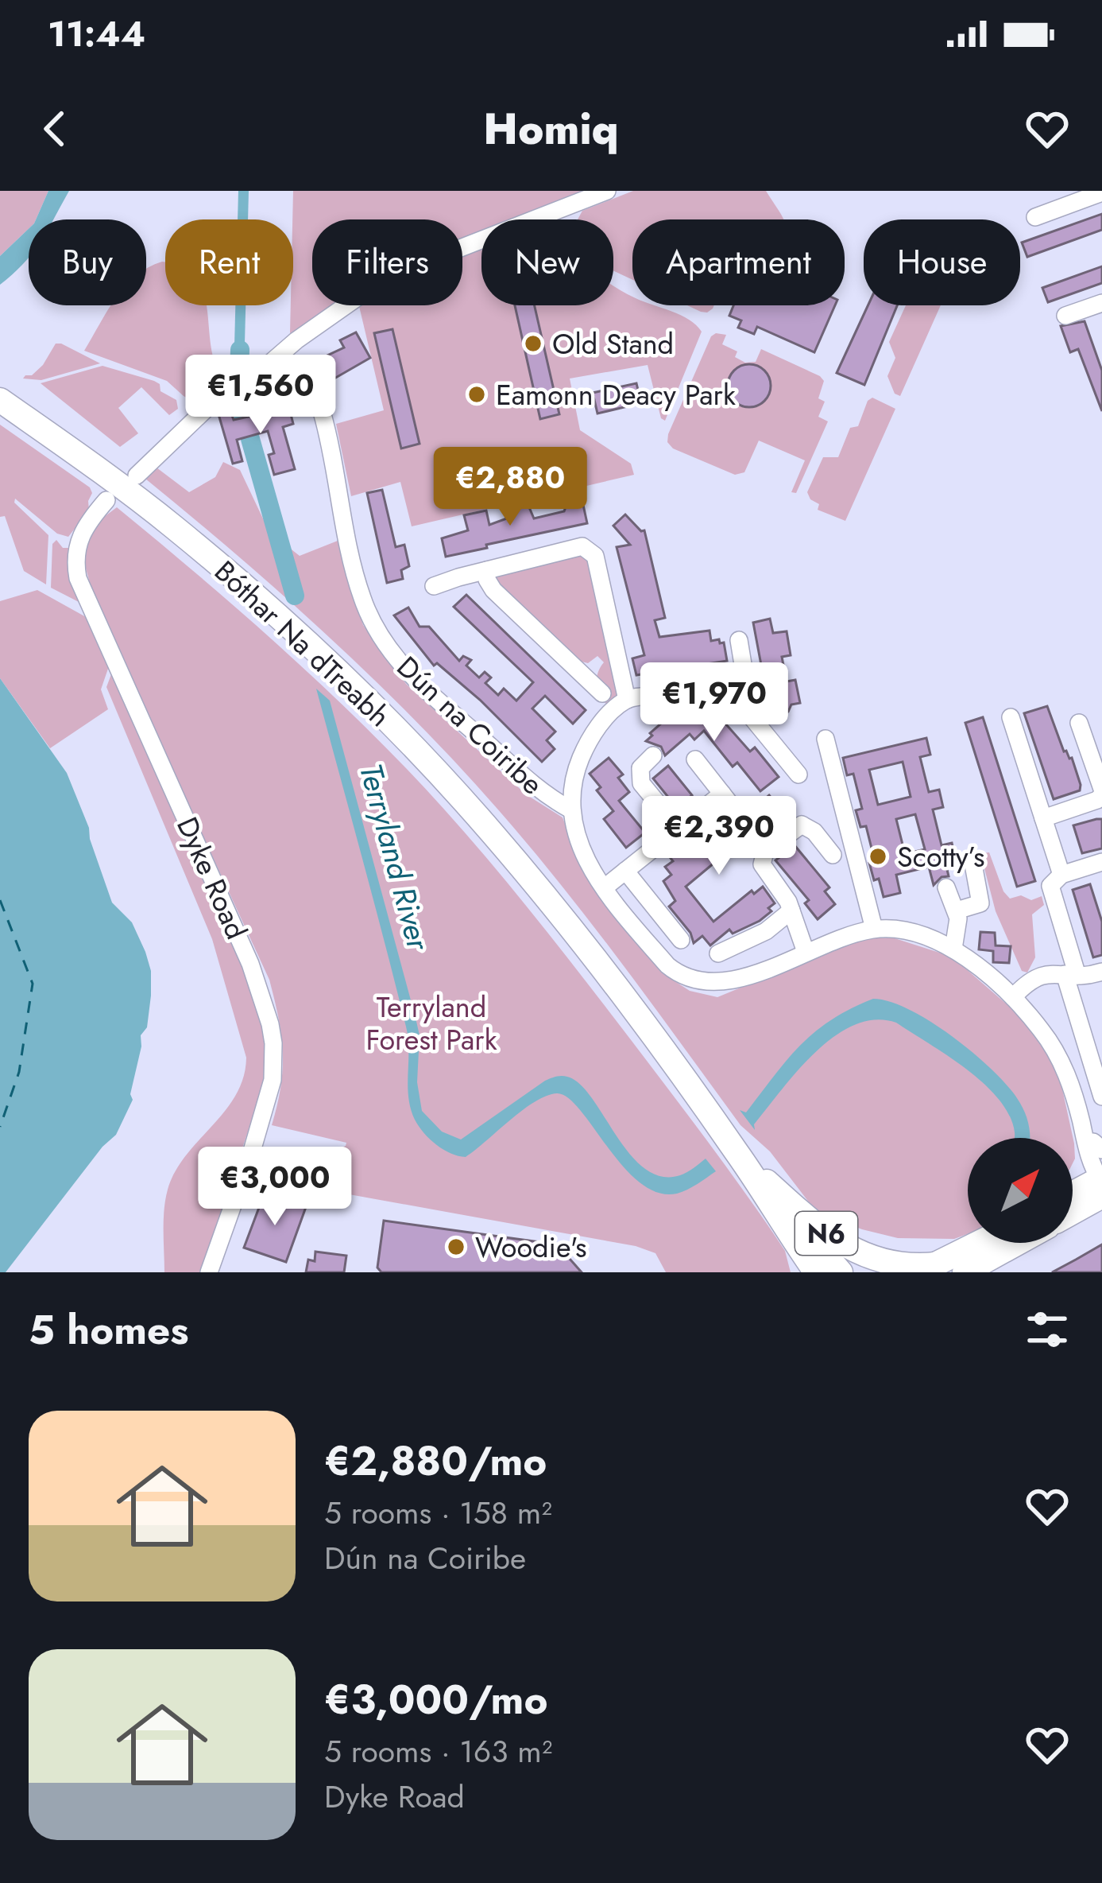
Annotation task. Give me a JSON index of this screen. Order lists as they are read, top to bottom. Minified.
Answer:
{"streets":{"highway":["Bóthar Na dTreabh","N6"],"street":["Dún na Coiribe","Dyke Road"]},"crossings":[["Bóthar Na dTreabh","N6"]],"water":["Terryland River"],"parks":["Terryland Forest Park"],"places":["Old Stand","Eamonn Deacy Park","Scotty’s","Woodie's"],"north":"top right","page":{"status":"11:44","header":"Homiq","chip":["Buy","Rent","Filters","New","Apartment","House"],"price":["€1,560","€2,880","€1,970","€2,390","€3,000"],"heading":"5 homes","list":[{"name":"€2,880/mo","note":"5 rooms · 158 m² · Dún na Coiribe"},{"name":"€3,000/mo","note":"5 rooms · 163 m² · Dyke Road"}]}}
